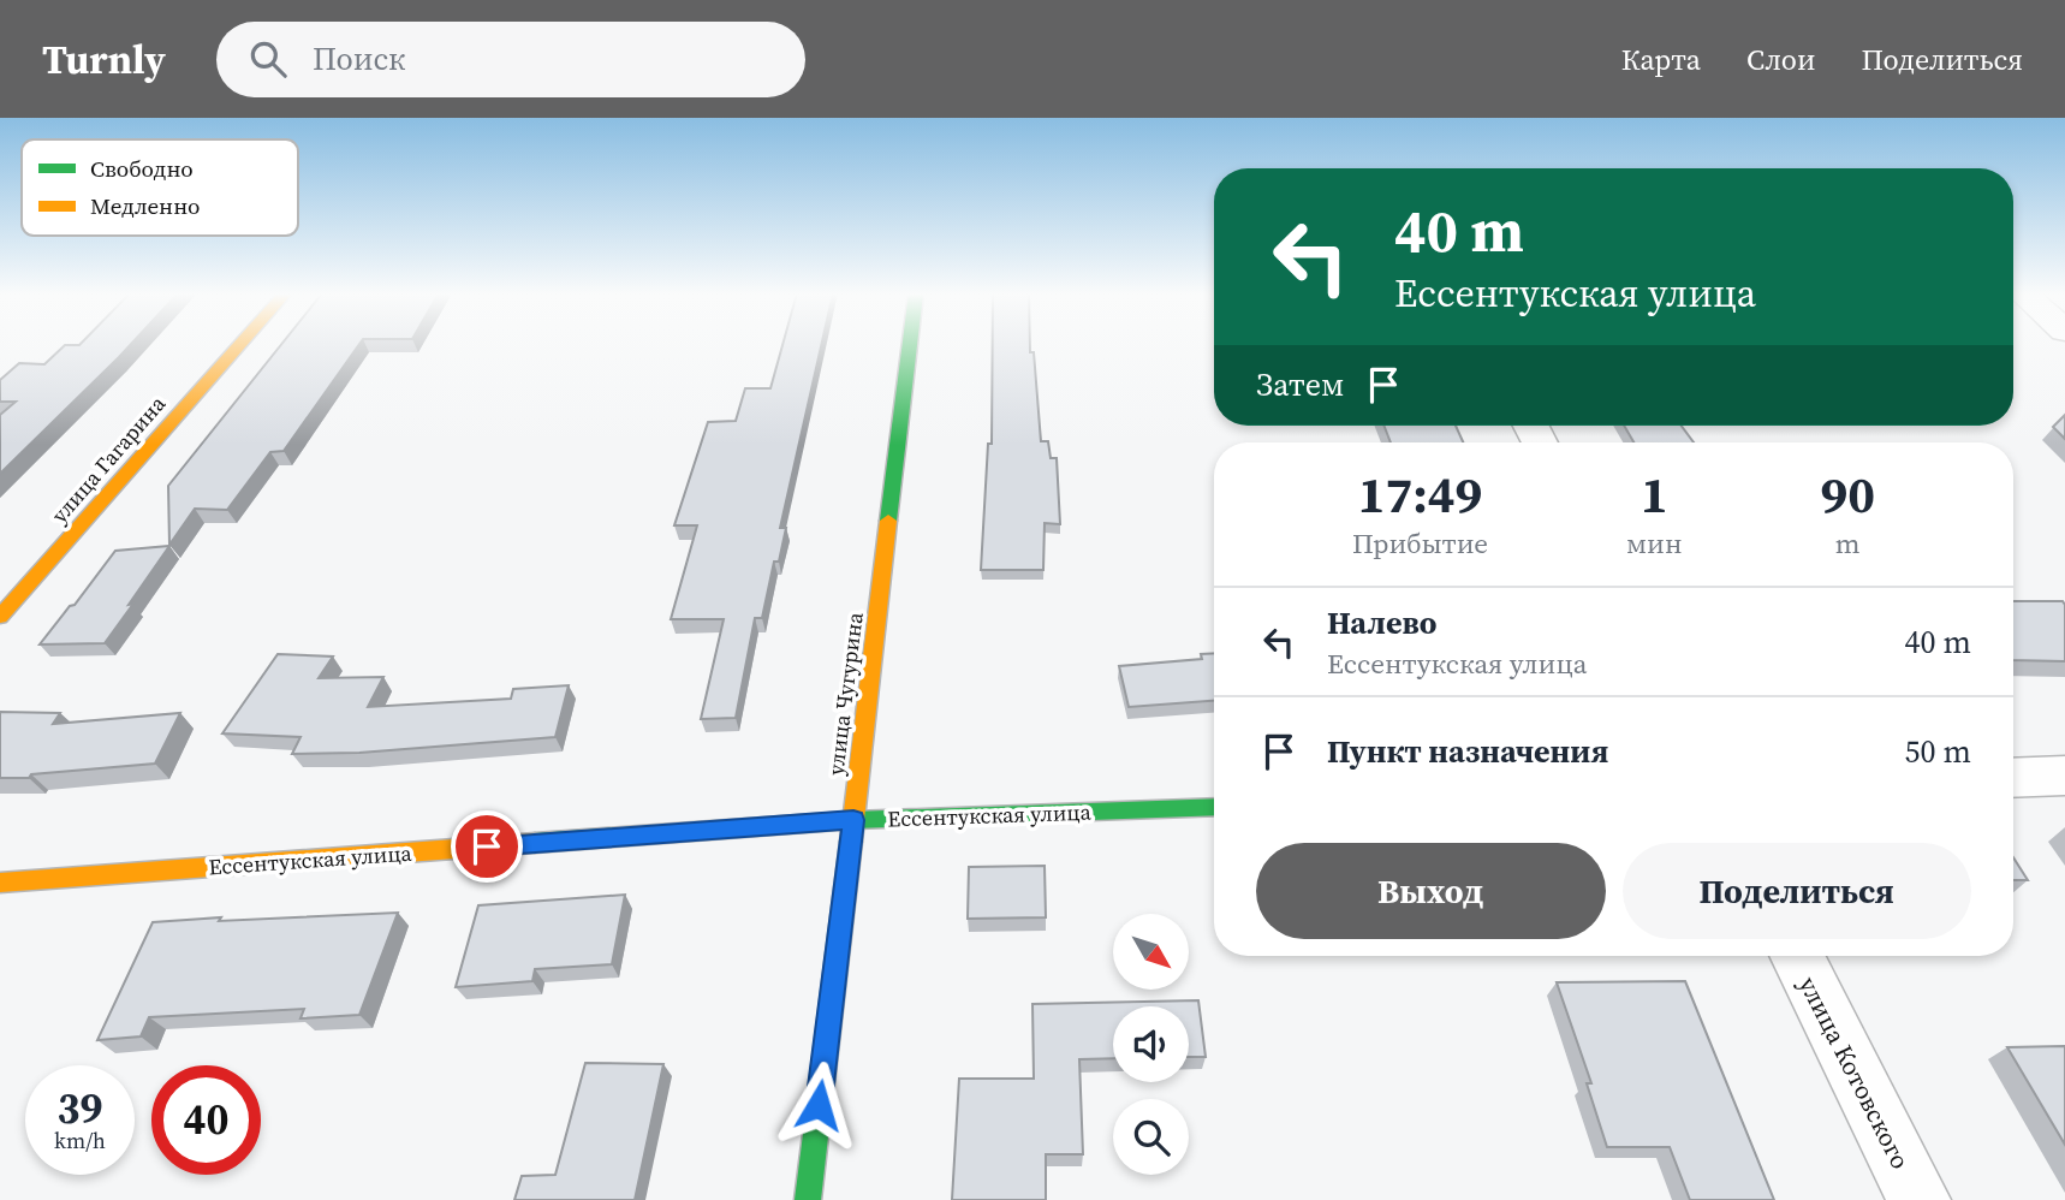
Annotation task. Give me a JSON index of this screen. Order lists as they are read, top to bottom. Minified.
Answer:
{"streets":{"street":["улица Гагарина","улица Чугурина","Ессентукская улица","улица Котовского"]},"crossings":[["улица Чугурина","Ессентукская улица"]],"legend":["Свободно","Медленно"],"north":"bottom right","page":{"header":"Turnly","search":"Поиск","nav":["Карта","Слои","Поделиться"],"turn":["40 m","Ессентукская улица"],"then":"Затем","eta":["17:49","Прибытие","1","мин","90","m"],"list":[{"name":"Налево","note":"Ессентукская улица","value":"40 m"},{"name":"Пункт назначения","value":"50 m"}],"buttons":["Выход","Поделиться"],"speed":"39 km/h","limit":"40"}}
